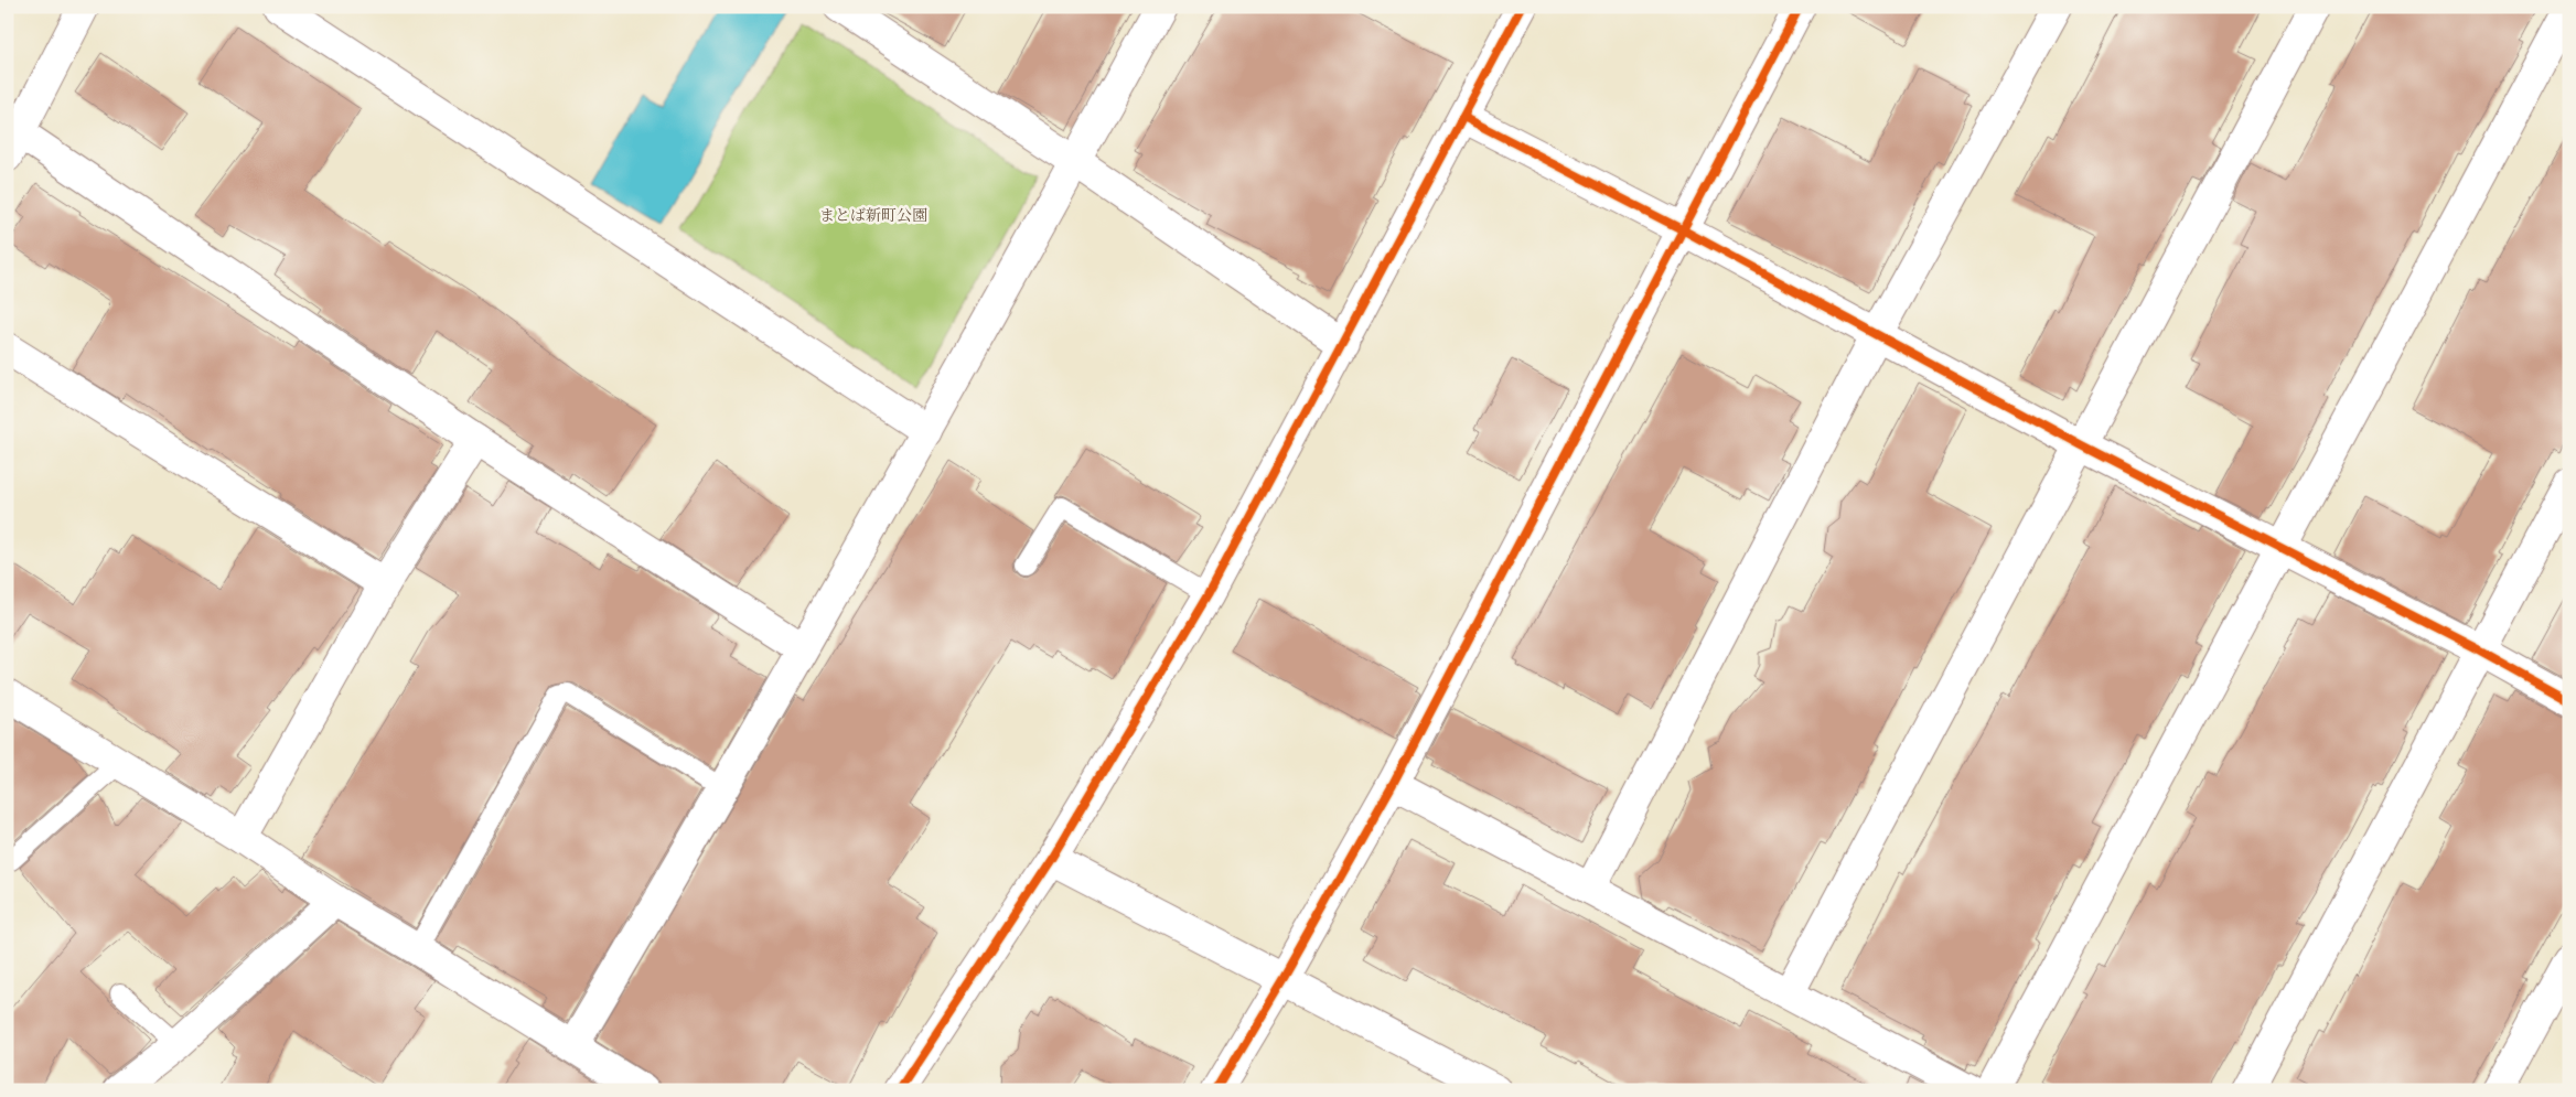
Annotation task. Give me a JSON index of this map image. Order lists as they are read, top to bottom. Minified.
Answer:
{"parks":["まとば新町公園"]}
